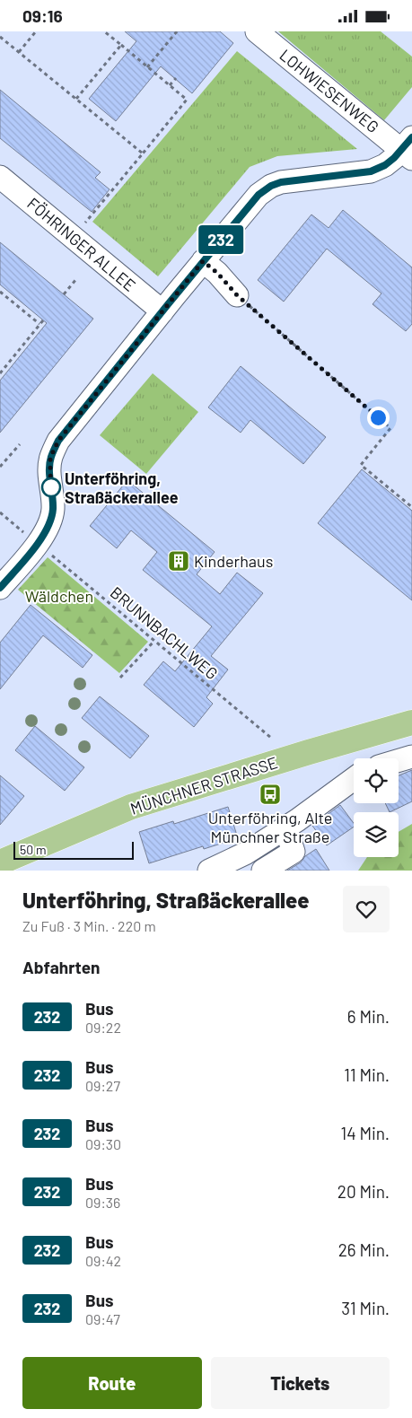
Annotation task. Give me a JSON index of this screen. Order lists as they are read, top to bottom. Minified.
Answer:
{"streets":{"main road":["MÜNCHNER STRASSE"],"street":["LOHWIESENWEG","FÖHRINGER ALLEE"],"path":["BRUNNBACHLWEG"]},"parks":["Wäldchen"],"places":{"other":["Unterföhring, Straßäckerallee"],"building":["Kinderhaus"],"bus stop":["Unterföhring, Alte Münchner Straße"]},"lines":["bus line 232"],"scale_bar":"50 m","page":{"status":"09:16","on_map":"232","scale":"50 m","heading":[["Unterföhring, Straßäckerallee","Zu Fuß · 3 Min. · 220 m"],"Abfahrten"],"list":[{"mark":"232","name":"Bus","note":"09:22","value":"6 Min."},{"mark":"232","name":"Bus","note":"09:27","value":"11 Min."},{"mark":"232","name":"Bus","note":"09:30","value":"14 Min."},{"mark":"232","name":"Bus","note":"09:36","value":"20 Min."},{"mark":"232","name":"Bus","note":"09:42","value":"26 Min."},{"mark":"232","name":"Bus","note":"09:47","value":"31 Min."}],"buttons":["Route","Tickets"]}}
